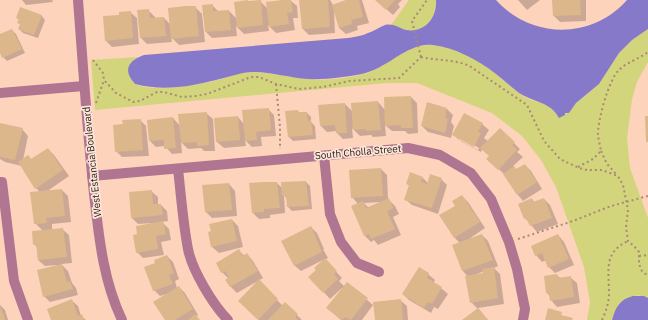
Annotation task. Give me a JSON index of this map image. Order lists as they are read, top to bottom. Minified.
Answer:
{"streets":{"street":["South Cholla Street","West Estancia Boulevard"]},"crossings":[["South Cholla Street","West Estancia Boulevard"]]}
